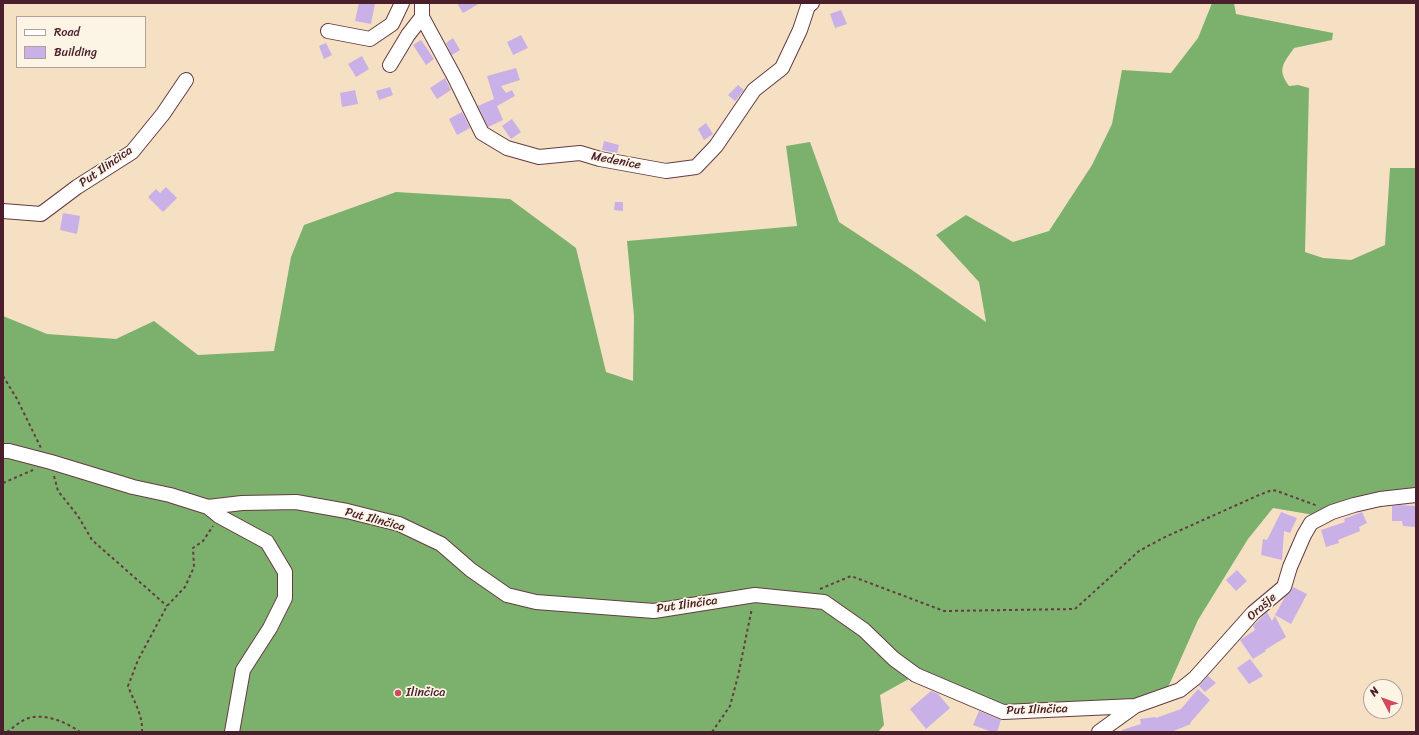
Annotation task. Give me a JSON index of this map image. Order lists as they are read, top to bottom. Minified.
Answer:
{"streets":{"street":["Medenice","Put Ilinčica","Orašje"]},"crossings":[["Put Ilinčica","Orašje"]],"places":["Ilinčica"],"legend":["Road","Building"],"north":"top left"}
